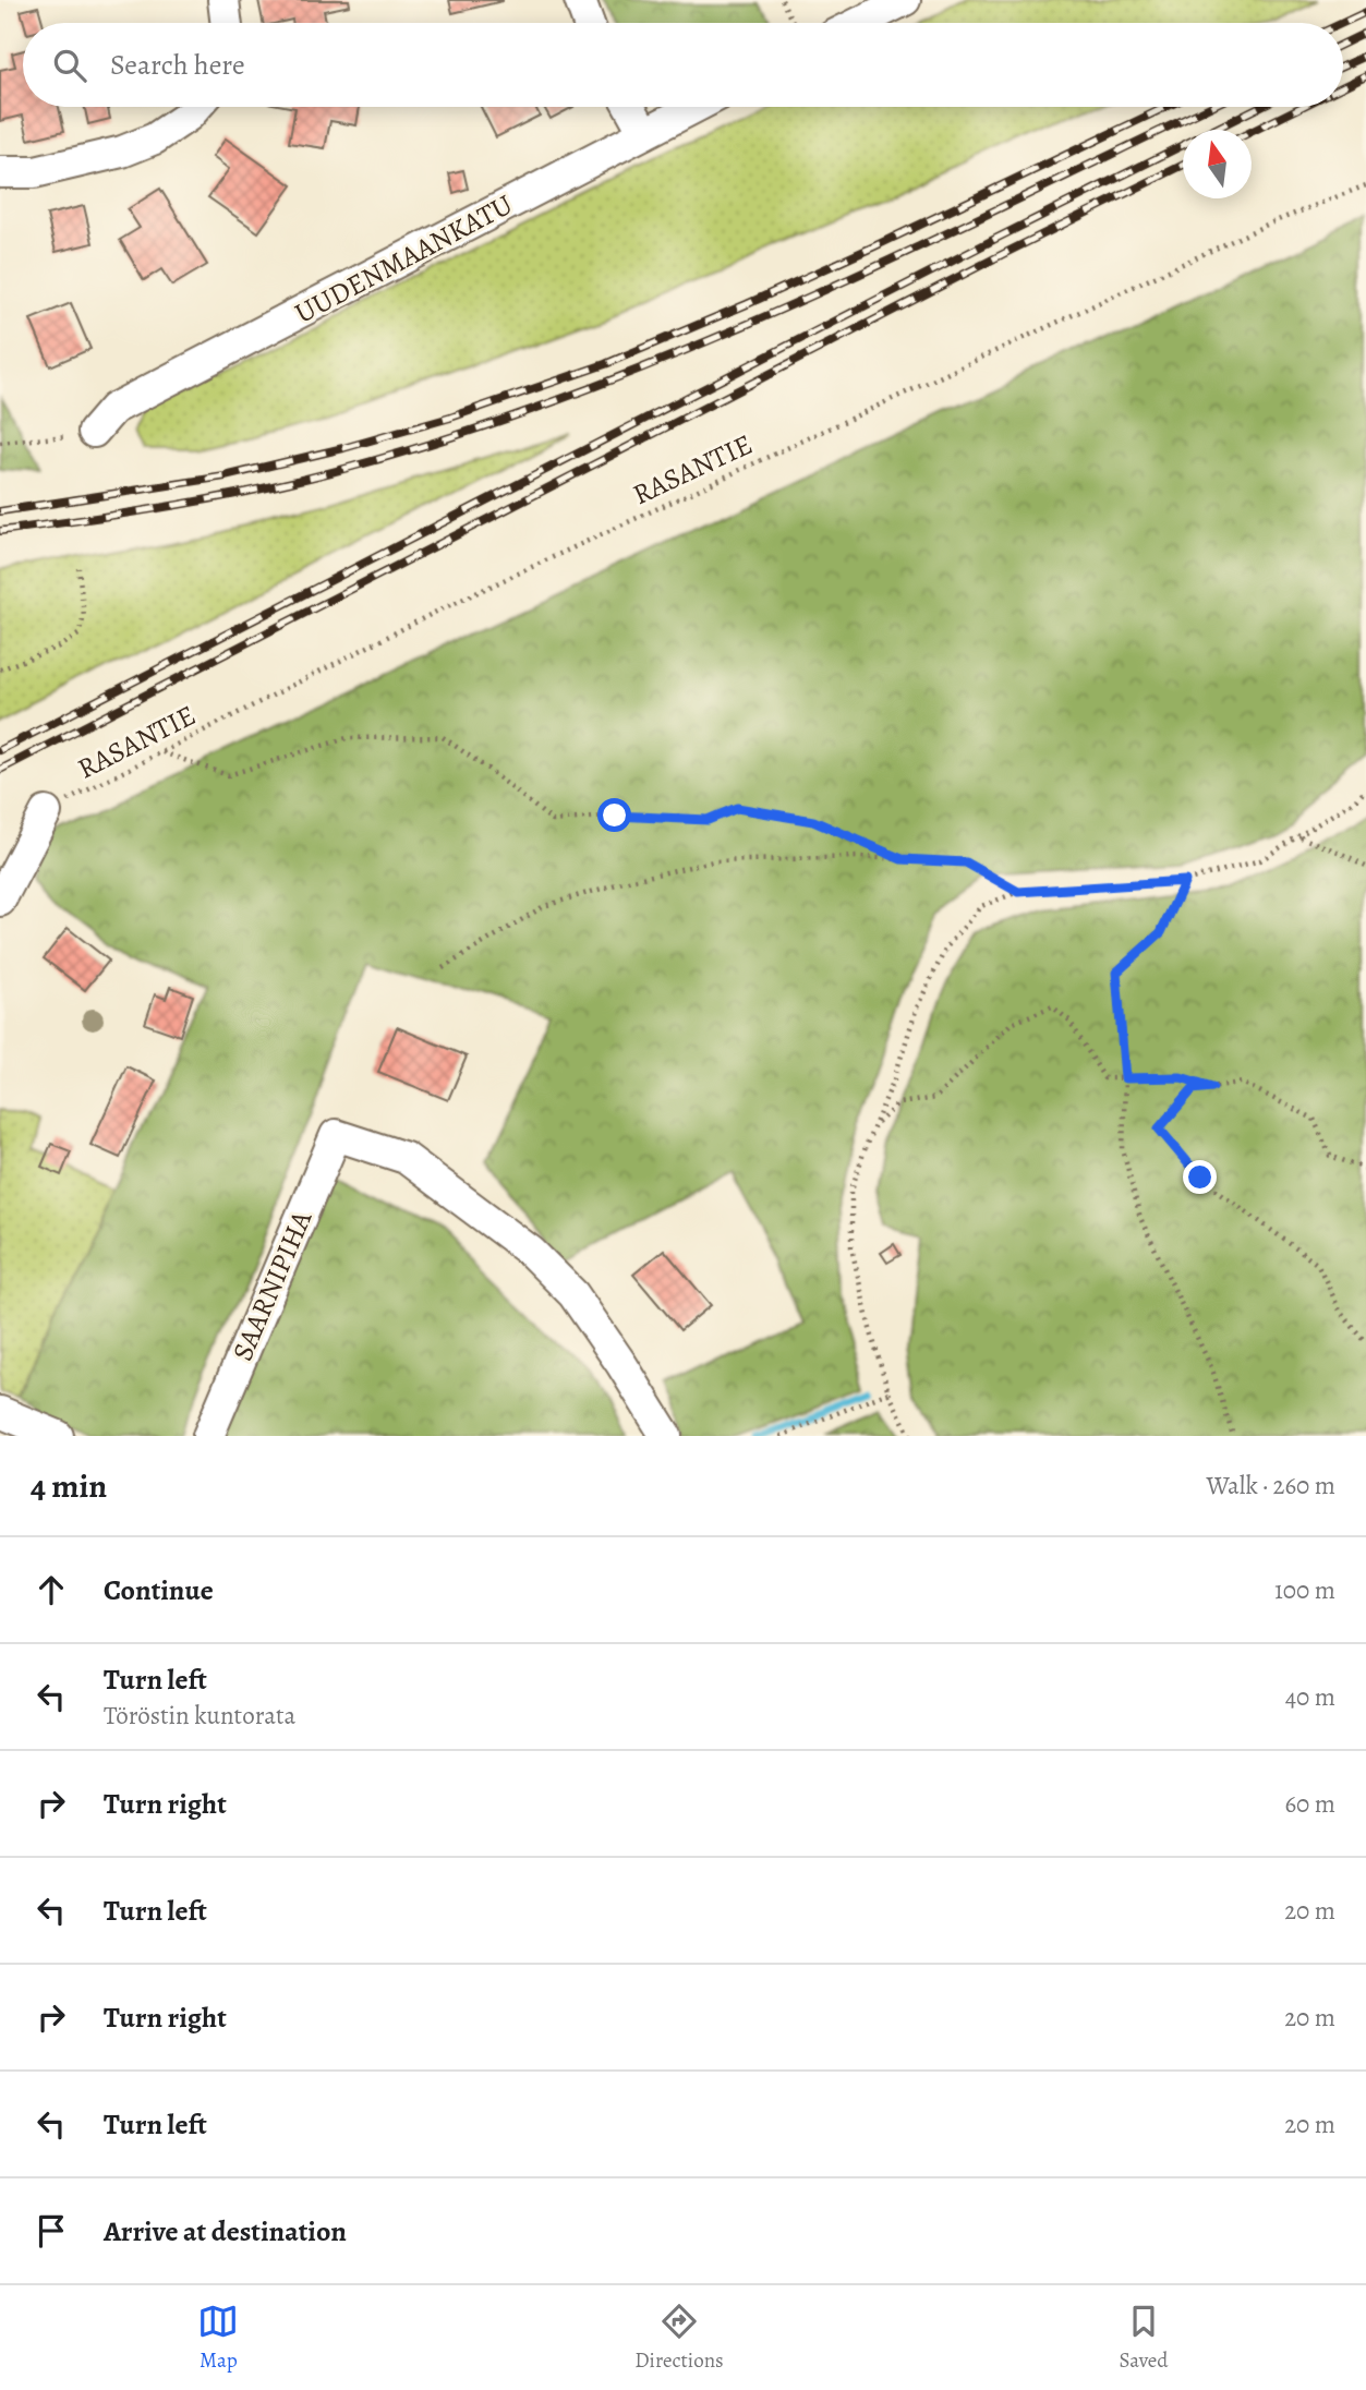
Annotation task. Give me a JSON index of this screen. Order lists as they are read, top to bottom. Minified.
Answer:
{"streets":{"street":["UUDENMAANKATU","SAARNIPIHA"],"path":["RASANTIE"]},"north":"top","page":{"search":"Search here","heading":["4 min","Walk · 260 m"],"list":[["Continue","100 m"],["Turn left","Töröstin kuntorata","40 m"],["Turn right","60 m"],["Turn left","20 m"],["Turn right","20 m"],["Turn left","20 m"],"Arrive at destination"],"nav":["Map","Directions","Saved"]}}
